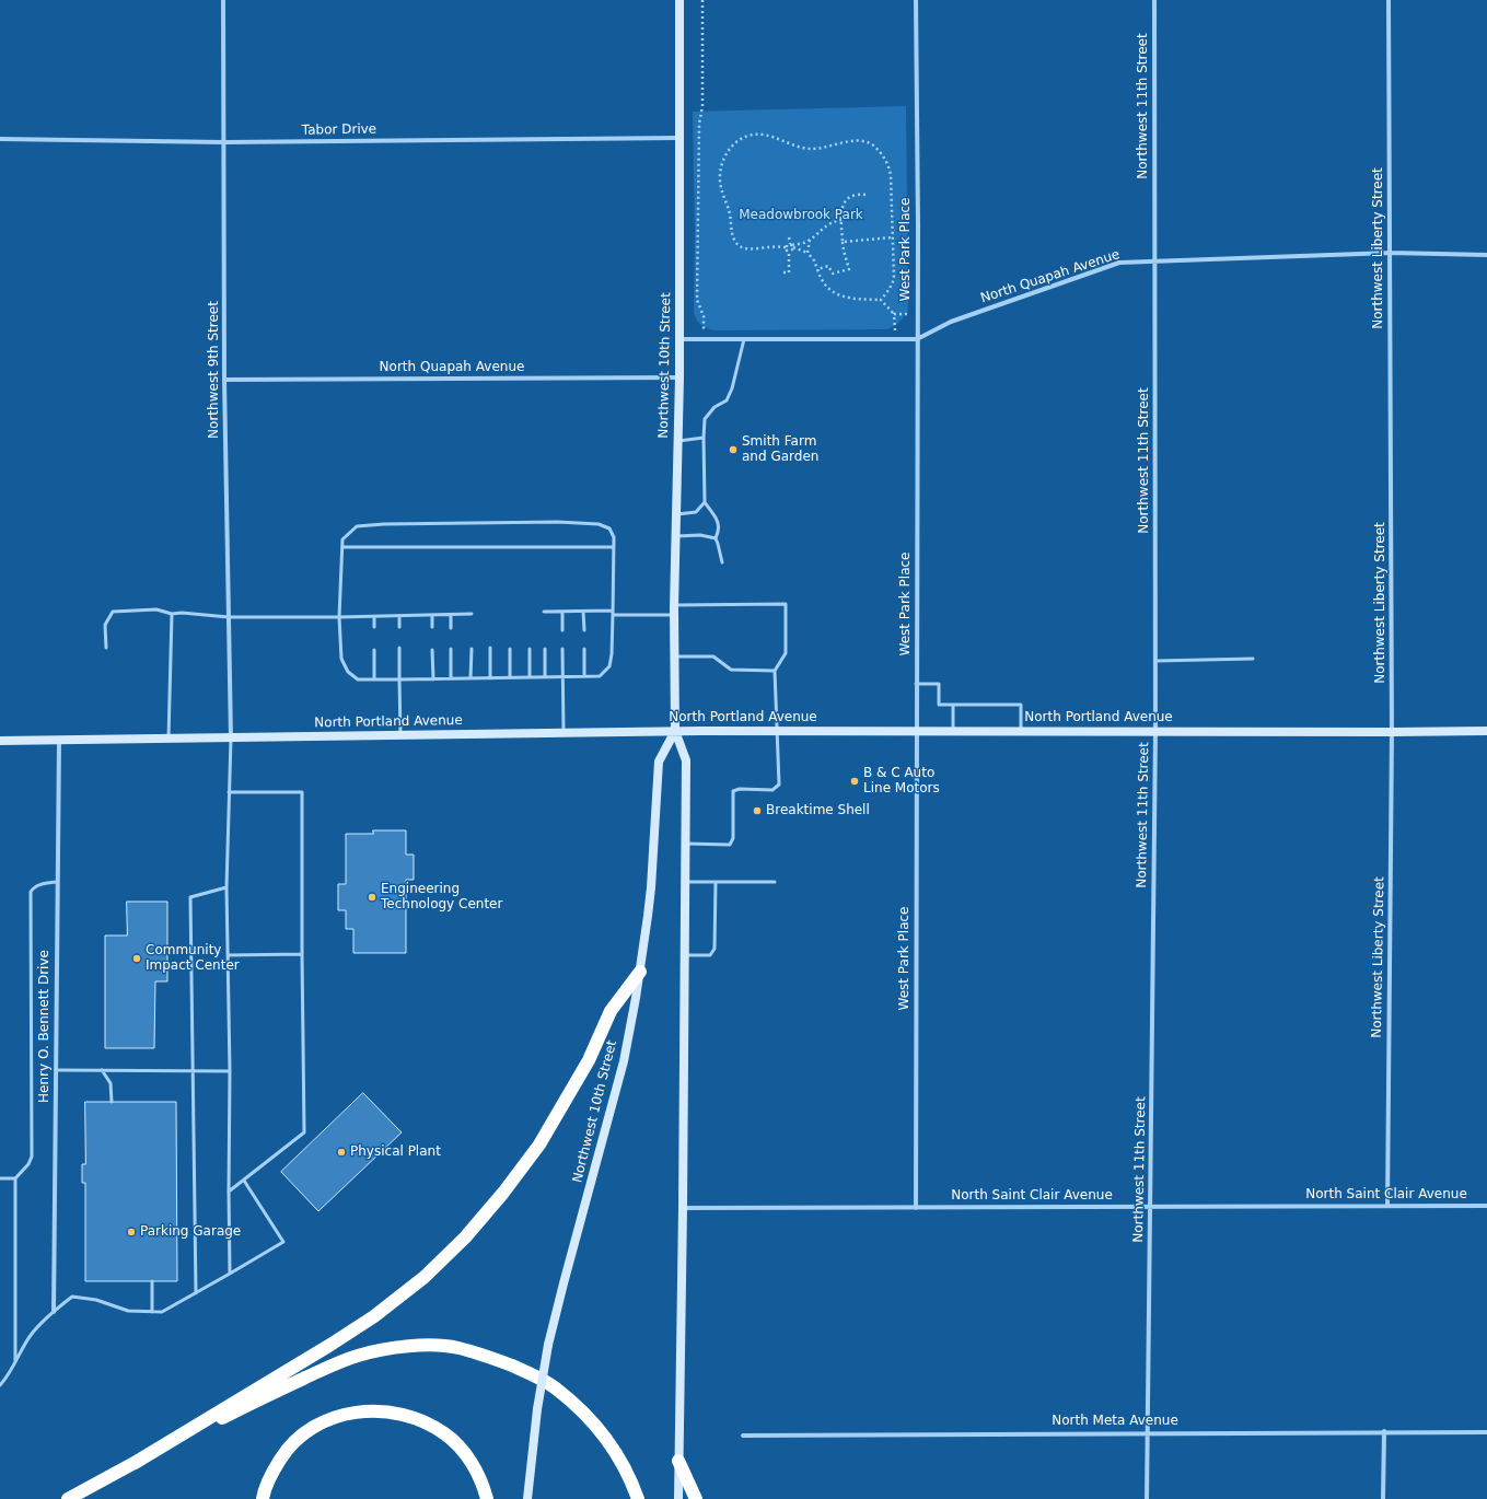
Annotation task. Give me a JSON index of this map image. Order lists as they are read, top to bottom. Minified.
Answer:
{"streets":{"main road":["Northwest 10th Street","North Portland Avenue"],"street":["Northwest 11th Street","Tabor Drive","Northwest Liberty Street","West Park Place","North Quapah Avenue","Northwest 9th Street","Henry O. Bennett Drive","North Saint Clair Avenue","North Meta Avenue"]},"crossings":[["Northwest 11th Street","North Quapah Avenue"],["Northwest 11th Street","North Portland Avenue"],["Northwest 11th Street","North Saint Clair Avenue"],["Northwest 11th Street","North Meta Avenue"],["Tabor Drive","Northwest 10th Street"],["Tabor Drive","Northwest 9th Street"],["Northwest Liberty Street","North Quapah Avenue"],["Northwest Liberty Street","North Portland Avenue"],["Northwest Liberty Street","North Saint Clair Avenue"],["West Park Place","North Quapah Avenue"],["West Park Place","North Portland Avenue"],["West Park Place","North Saint Clair Avenue"],["North Quapah Avenue","Northwest 10th Street"],["North Quapah Avenue","Northwest 9th Street"],["Northwest 10th Street","North Portland Avenue"],["Northwest 10th Street","North Saint Clair Avenue"],["Northwest 9th Street","North Portland Avenue"],["North Portland Avenue","Henry O. Bennett Drive"]],"parks":["Meadowbrook Park"],"places":["Smith Farm and Garden","B & C Auto Line Motors","Breaktime Shell","Engineering Technology Center","Community Impact Center","Physical Plant","Parking Garage"]}
